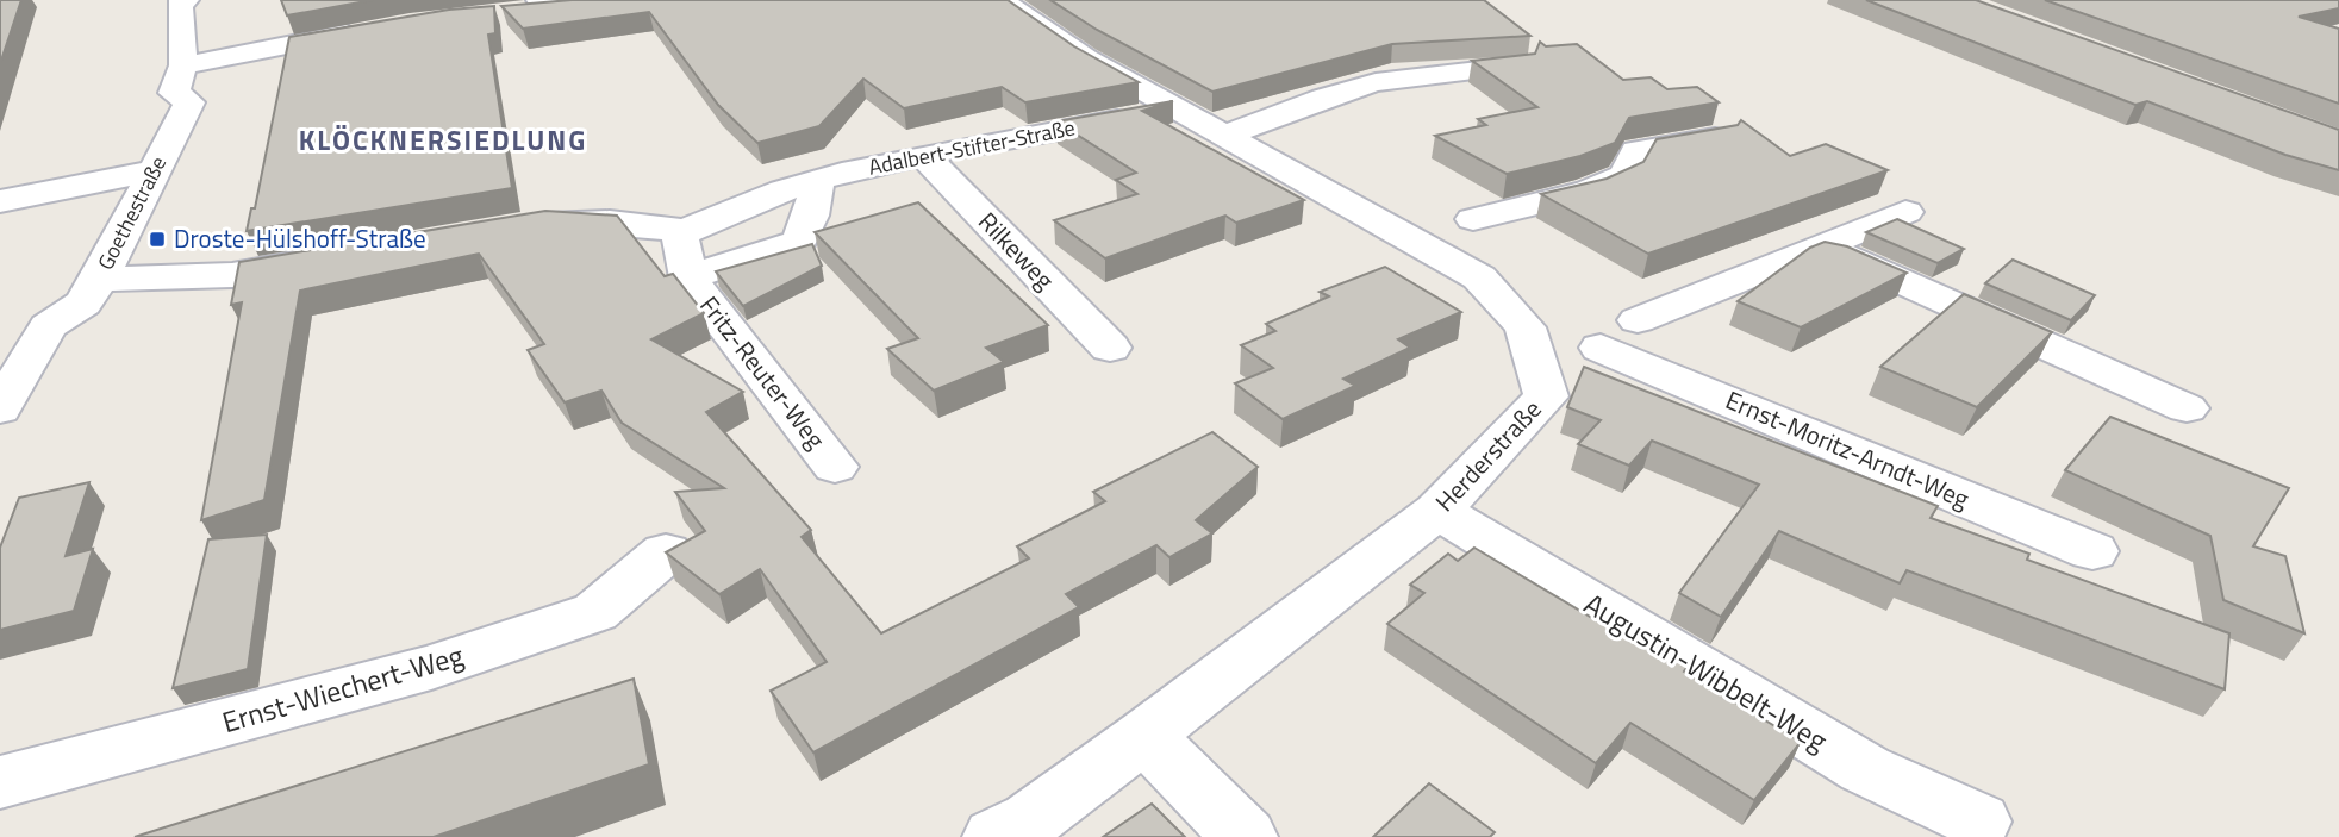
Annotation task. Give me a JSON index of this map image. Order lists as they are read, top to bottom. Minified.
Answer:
{"streets":{"street":["Adalbert-Stifter-Straße","Goethestraße","Rilkeweg","Fritz-Reuter-Weg","Ernst-Moritz-Arndt-Weg","Herderstraße","Augustin-Wibbelt-Weg","Ernst-Wiechert-Weg"]},"crossings":[["Adalbert-Stifter-Straße","Rilkeweg"],["Adalbert-Stifter-Straße","Herderstraße"],["Herderstraße","Augustin-Wibbelt-Weg"]],"districts":["KLÖCKNERSIEDLUNG"],"places":{"transit":["Droste-Hülshoff-Straße"]}}
